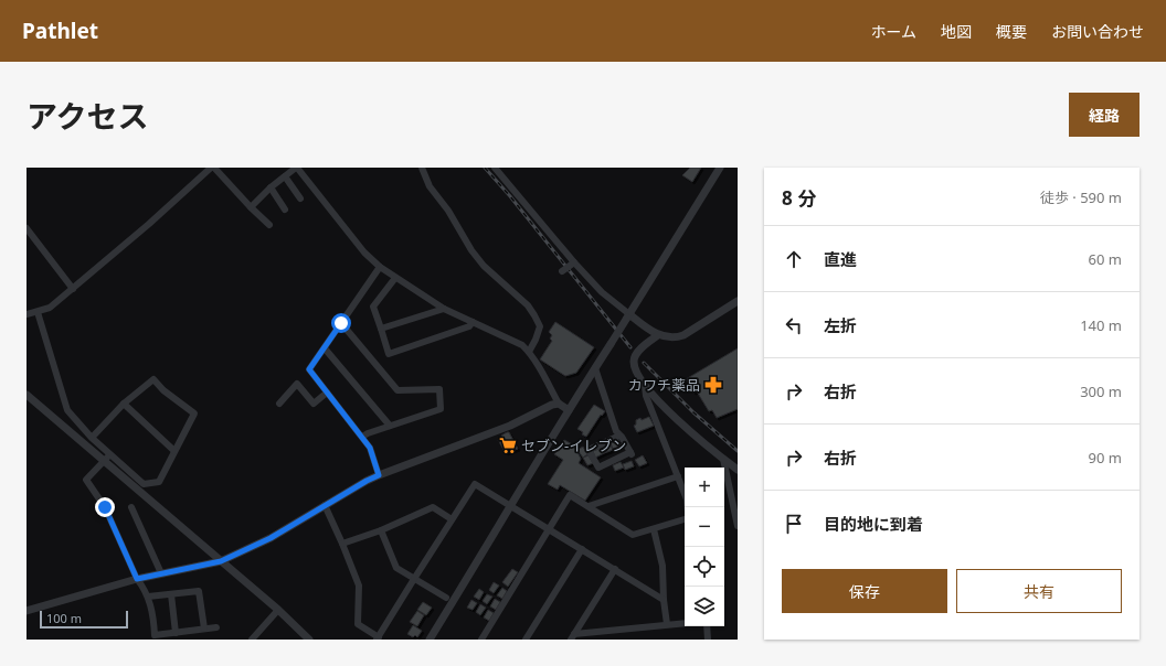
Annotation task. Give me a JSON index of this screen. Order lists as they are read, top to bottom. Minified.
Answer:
{"places":{"pharmacy":["カワチ薬品"],"supermarket":["セブン-イレブン"]},"scale_bar":"100 m","page":{"header":"Pathlet","nav":["ホーム","地図","概要","お問い合わせ"],"title":"アクセス","buttons":["経路",["保存","共有"]],"heading":["8 分","徒歩 · 590 m"],"list":[["直進","60 m"],["左折","140 m"],["右折","300 m"],["右折","90 m"],"目的地に到着"],"map_buttons":["+","−"],"scale":"100 m"}}
